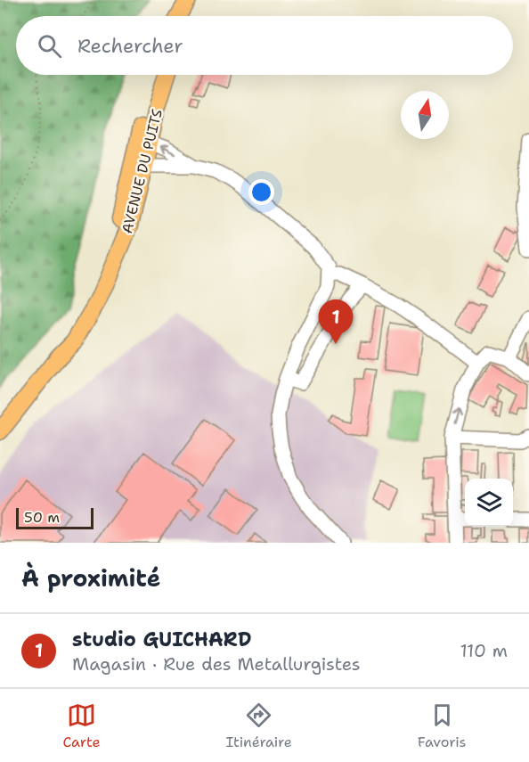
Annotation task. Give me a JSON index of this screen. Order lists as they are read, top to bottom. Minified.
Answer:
{"streets":{"main road":["AVENUE DU PUITS"]},"scale_bar":"50 m","north":"top","page":{"search":"Rechercher","pins":"1","scale":"50 m","heading":"À proximité","list":[{"mark":"1","name":"studio GUICHARD","note":"Magasin · Rue des Metallurgistes","value":"110 m"}],"nav":["Carte","Itinéraire","Favoris"]}}
